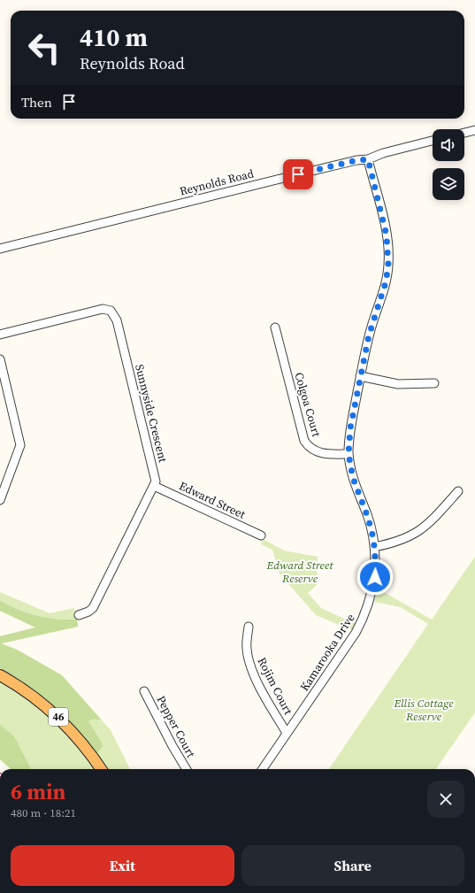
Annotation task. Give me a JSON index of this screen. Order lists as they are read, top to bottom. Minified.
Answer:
{"streets":{"main road":["46"],"street":["Reynolds Road","Colgoa Court","Sunnyside Crescent","Edward Street","Kamarooka Drive","Rojim Court","Pepper Court"]},"crossings":[["Reynolds Road","Kamarooka Drive"],["Colgoa Court","Kamarooka Drive"],["Sunnyside Crescent","Edward Street"],["Kamarooka Drive","Rojim Court"]],"parks":["Edward Street Reserve","Ellis Cottage Reserve"],"page":{"turn":["410 m","Reynolds Road"],"then":"Then","heading":["6 min","480 m · 18:21"],"buttons":["Exit","Share"]}}
